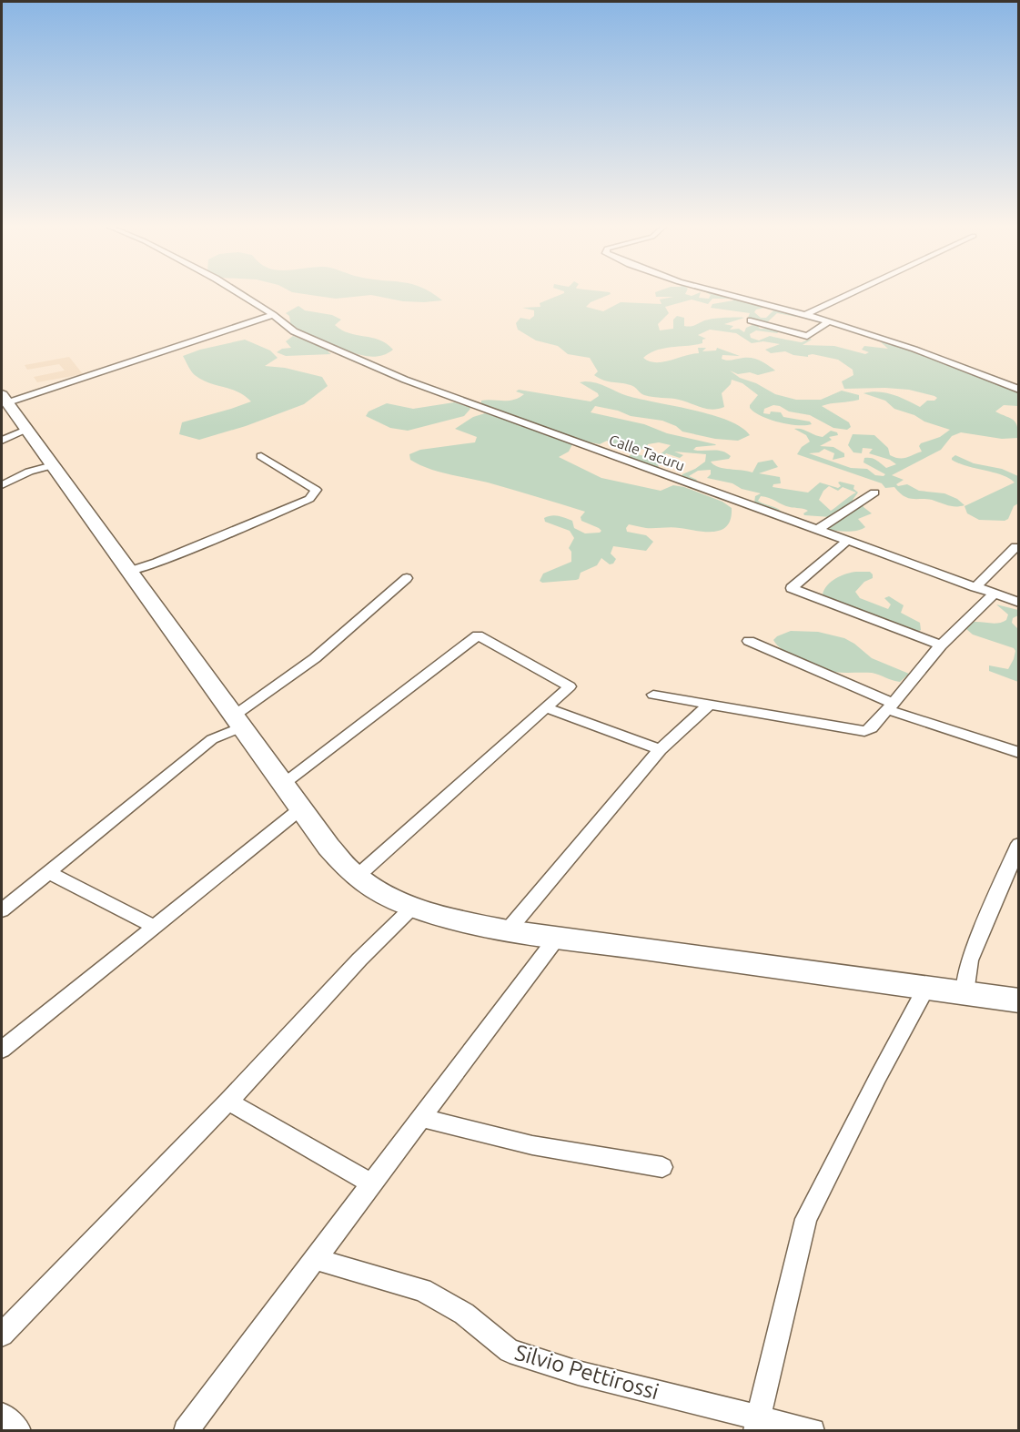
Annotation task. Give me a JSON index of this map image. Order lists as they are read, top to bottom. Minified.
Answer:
{"streets":{"street":["Calle Tacuru","Silvio Pettirossi"]}}
